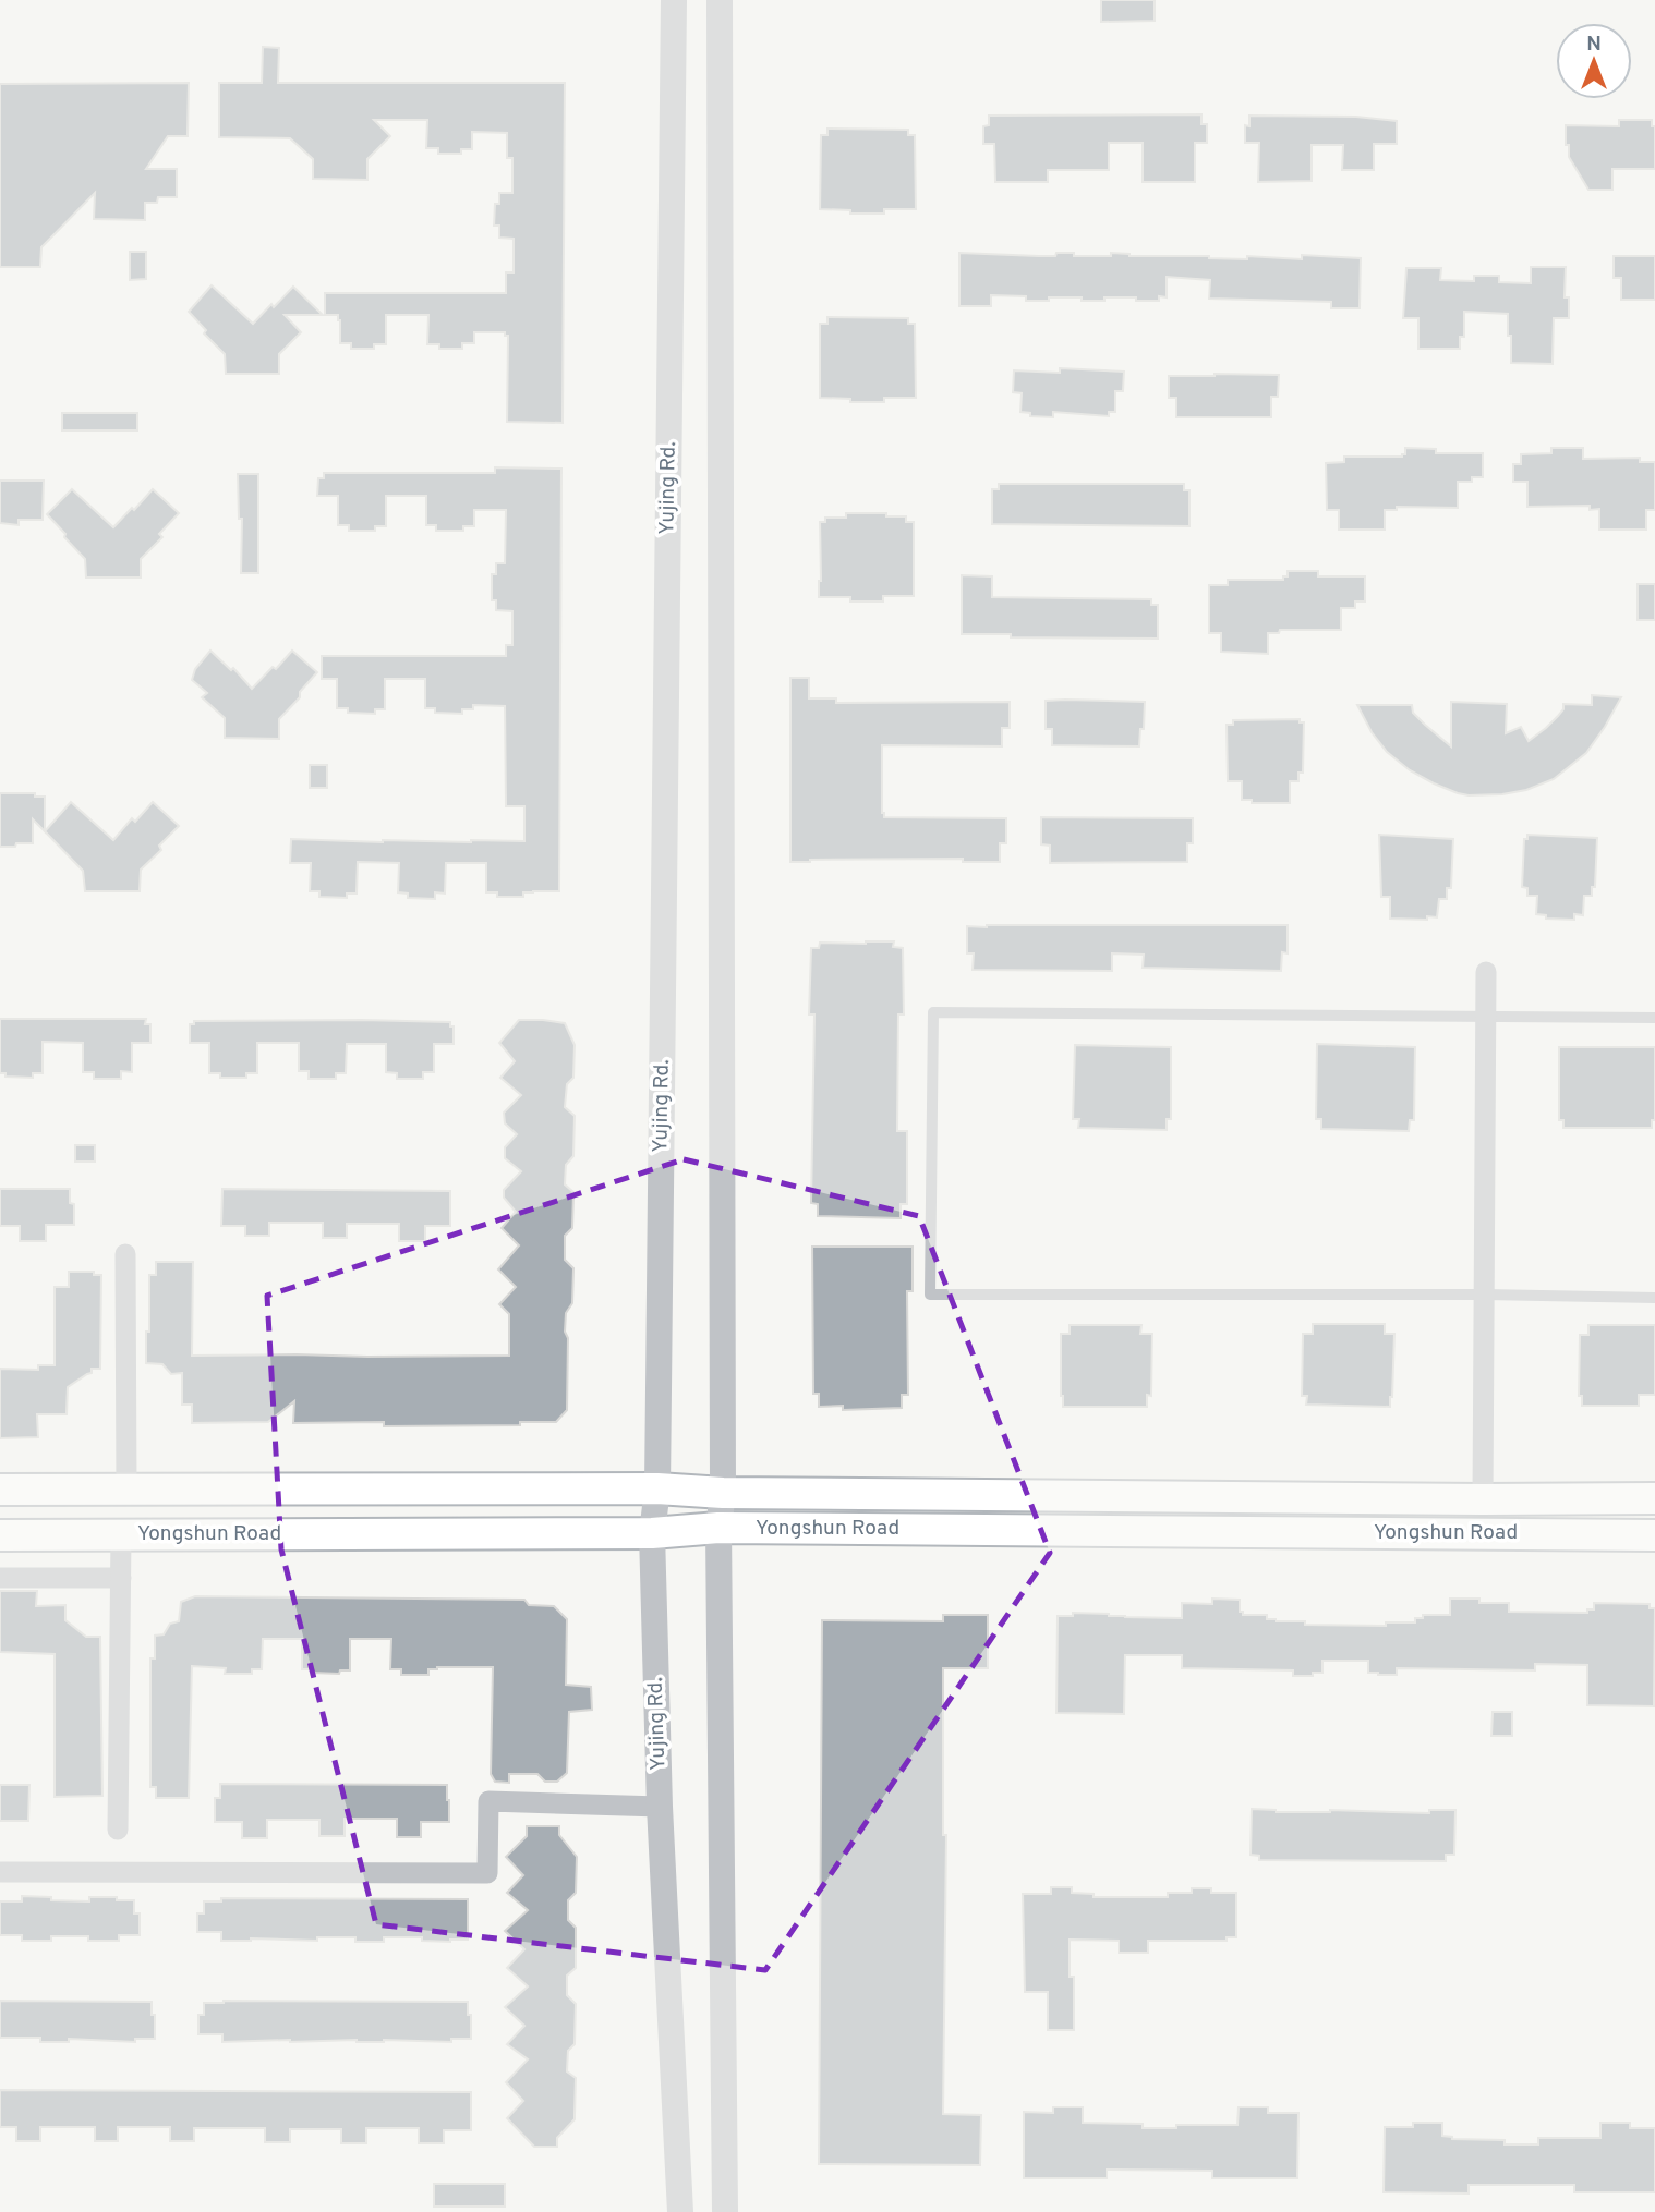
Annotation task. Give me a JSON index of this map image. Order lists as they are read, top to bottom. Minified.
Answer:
{"streets":{"main road":["Yongshun Road"],"street":["Yujing Rd."]},"crossings":[["Yujing Rd.","Yongshun Road"]],"north":"top"}
